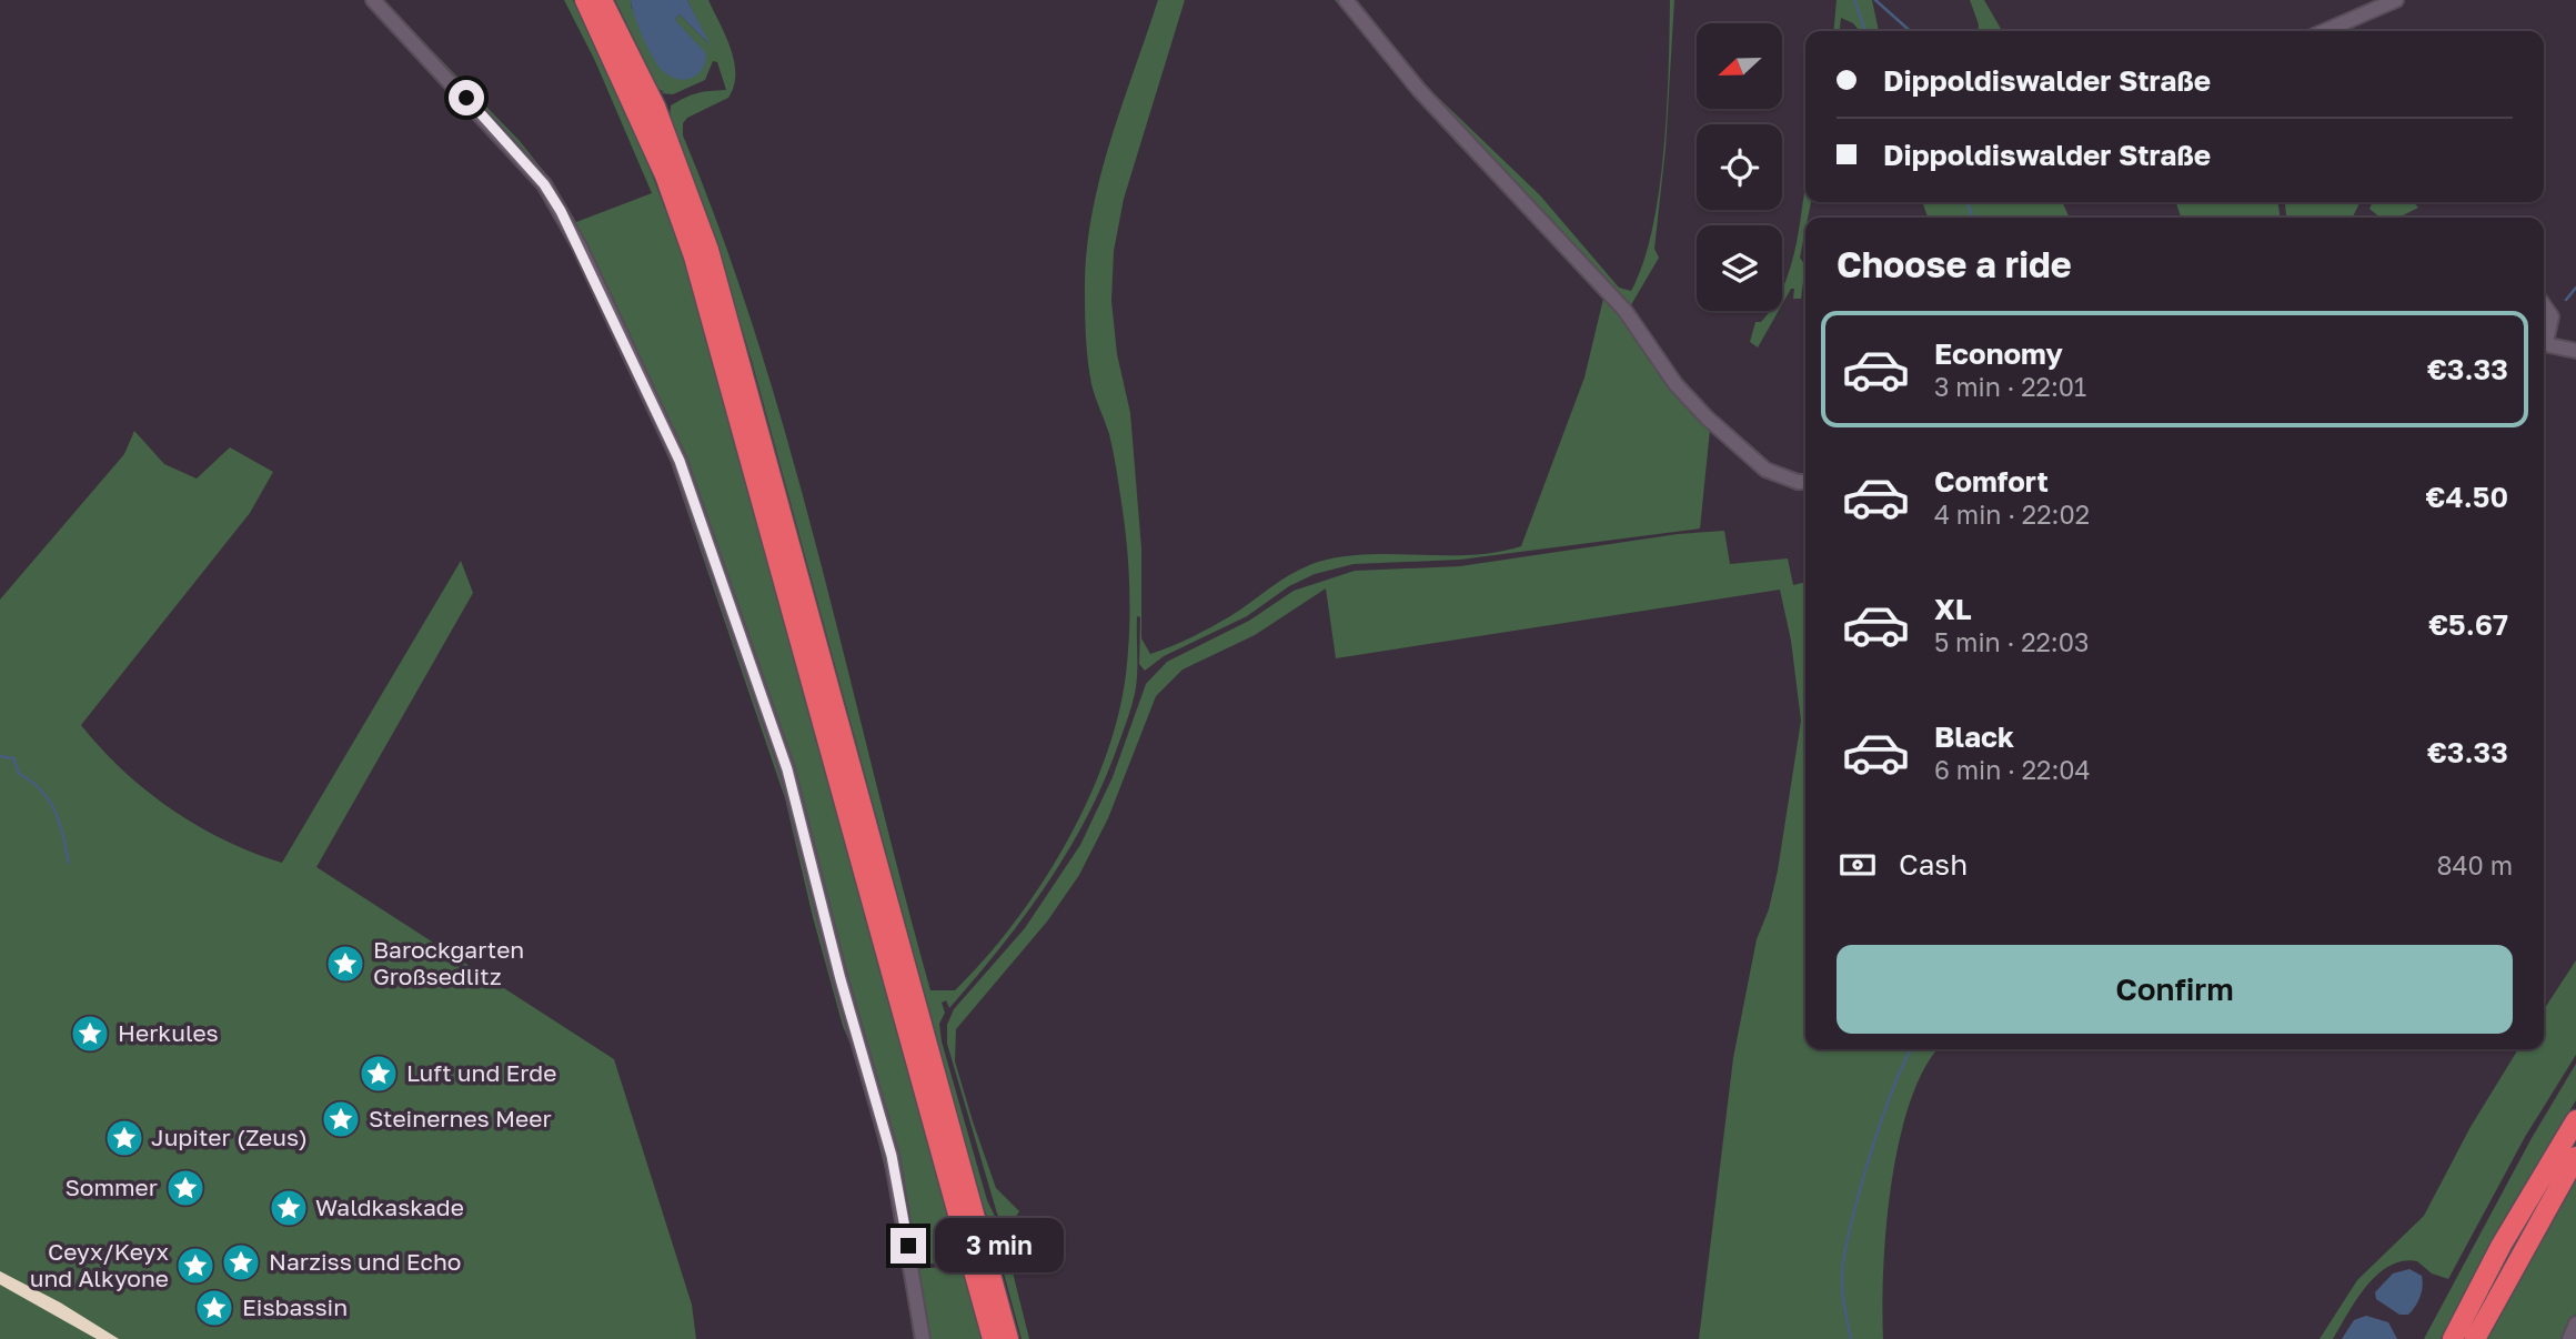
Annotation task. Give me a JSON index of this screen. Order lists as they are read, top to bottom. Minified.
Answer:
{"places":{"place":["Barockgarten Großsedlitz","Herkules","Luft und Erde","Steinernes Meer","Jupiter (Zeus)","Sommer","Waldkaskade","Narziss und Echo","Ceyx/Keyx und Alkyone","Eisbassin"]},"north":"left","page":{"banner":["Dippoldiswalder Straße","Dippoldiswalder Straße"],"heading":"Choose a ride","list":[{"name":"Economy","note":"3 min · 22:01","value":"€3.33"},{"name":"Comfort","note":"4 min · 22:02","value":"€4.50"},{"name":"XL","note":"5 min · 22:03","value":"€5.67"},{"name":"Black","note":"6 min · 22:04","value":"€3.33"}],"pay":["Cash","840 m"],"buttons":"Confirm","bubble":"3 min"}}
